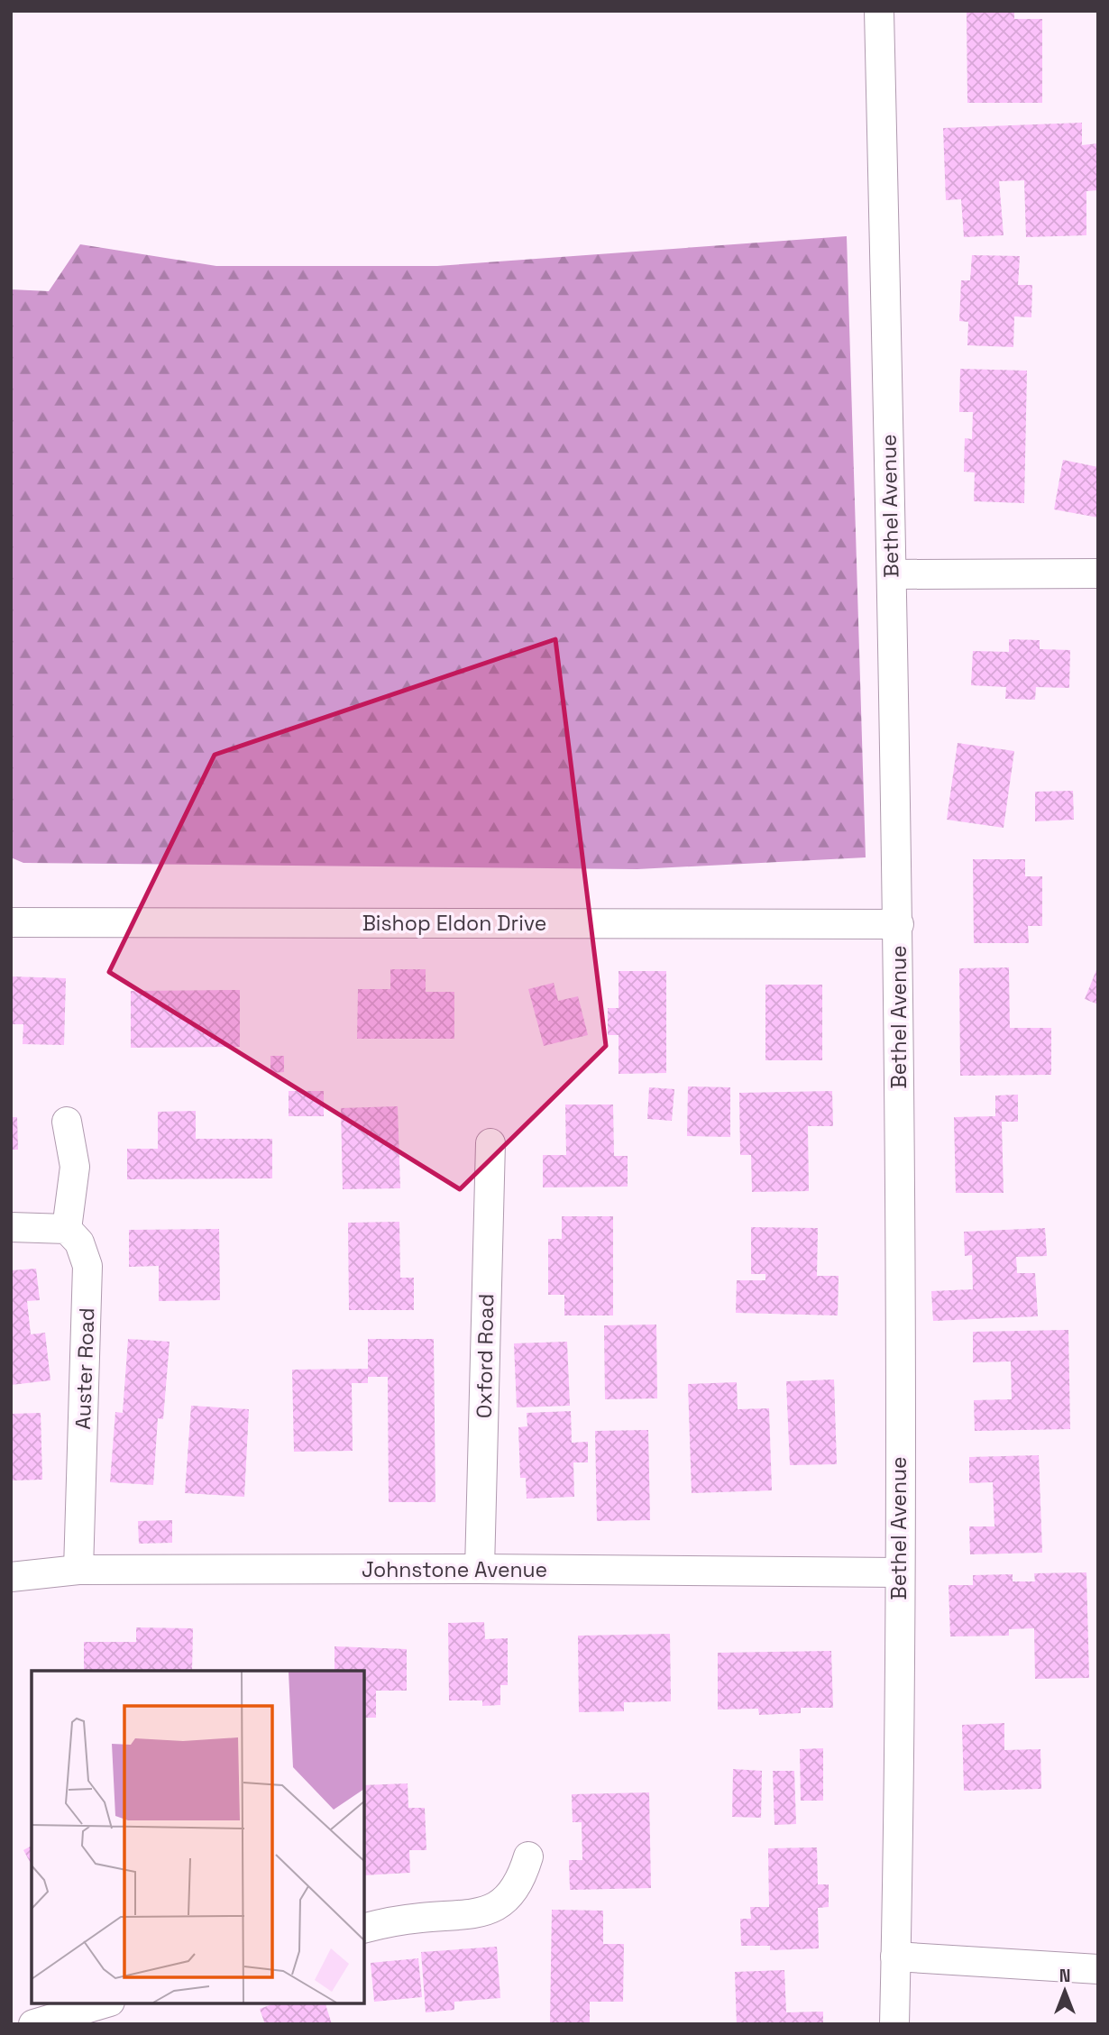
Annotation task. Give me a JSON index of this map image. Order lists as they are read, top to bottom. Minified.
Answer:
{"streets":{"street":["Bethel Avenue","Bishop Eldon Drive","Oxford Road","Auster Road","Johnstone Avenue"]},"crossings":[["Bethel Avenue","Bishop Eldon Drive"],["Bethel Avenue","Johnstone Avenue"],["Oxford Road","Johnstone Avenue"],["Auster Road","Johnstone Avenue"]],"north":"top"}
